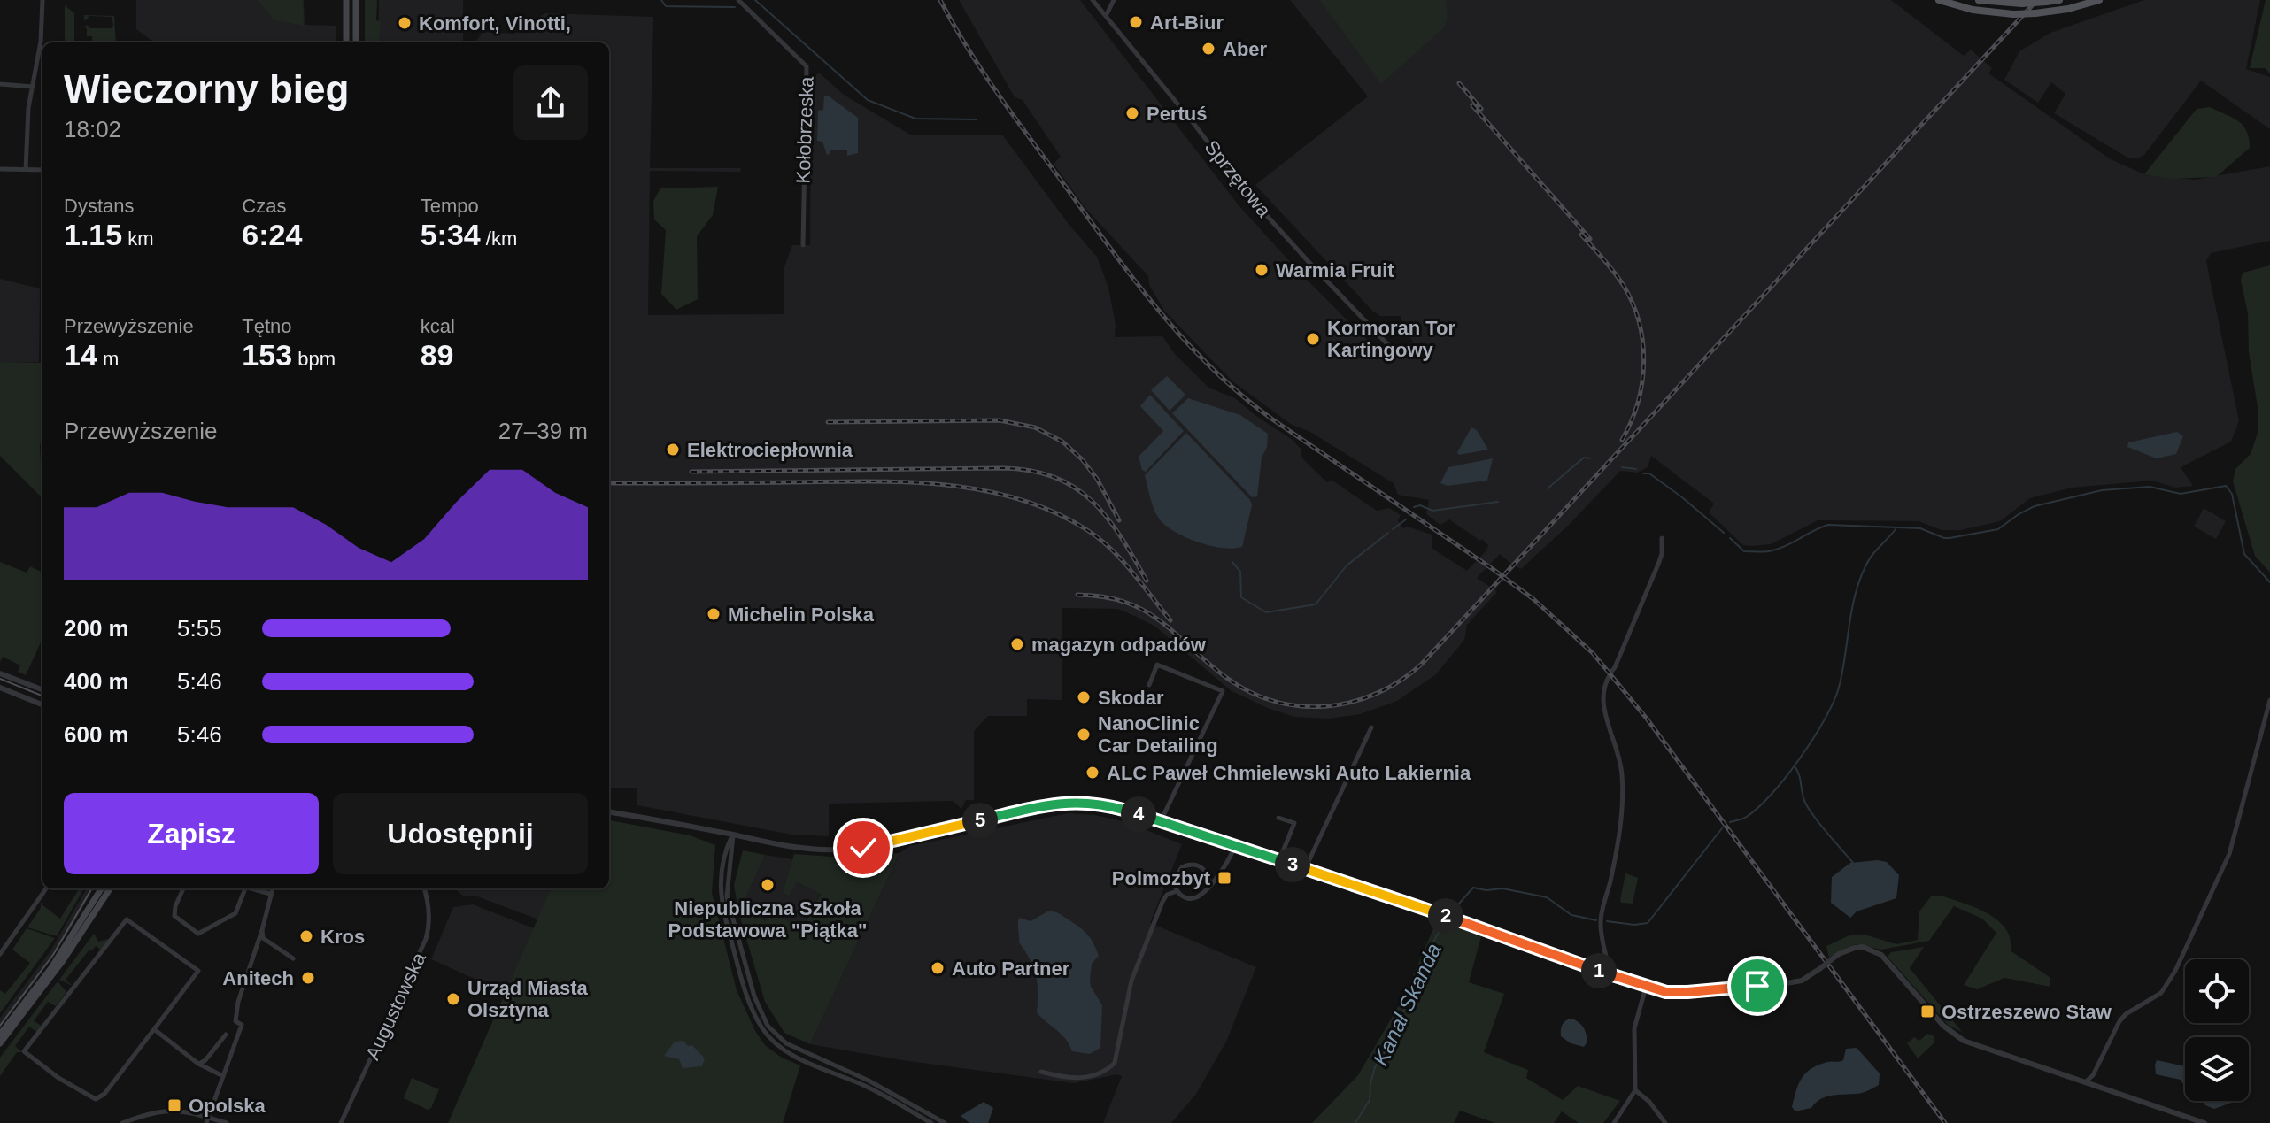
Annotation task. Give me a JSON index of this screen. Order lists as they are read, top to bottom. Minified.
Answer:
{"streets":{"street":["Kołobrzeska","Sprzętowa","Augustowska"]},"water":["Kanał Skanda"],"places":{"other":["Art-Biur","Komfort, Vinotti,","Aber","Pertuś","Warmia Fruit","Kormoran Tor Kartingowy","Elektrociepłownia","Michelin Polska","magazyn odpadów","Skodar","NanoClinic Car Detailing","ALC Paweł Chmielewski Auto Lakiernia","Niepubliczna Szkoła Podstawowa \"Piątka\"","Kros","Auto Partner","Anitech","Urząd Miasta Olsztyna"],"transit":["Polmozbyt","Ostrzeszewo Staw","Opolska"]},"page":{"heading":["Wieczorny bieg","18:02"],"stats":[["Dystans","1.15 km"],["Czas","6:24"],["Tempo","5:34 /km"],["Przewyższenie","14 m"],["Tętno","153 bpm"],["kcal","89"]],"chart":["Przewyższenie","27–39 m"],"list":[{"name":"200 m","note":"5:55"},{"name":"400 m","note":"5:46"},{"name":"600 m","note":"5:46"}],"buttons":["Zapisz","Udostępnij"],"pins":["4","5","3","2","1"]}}
